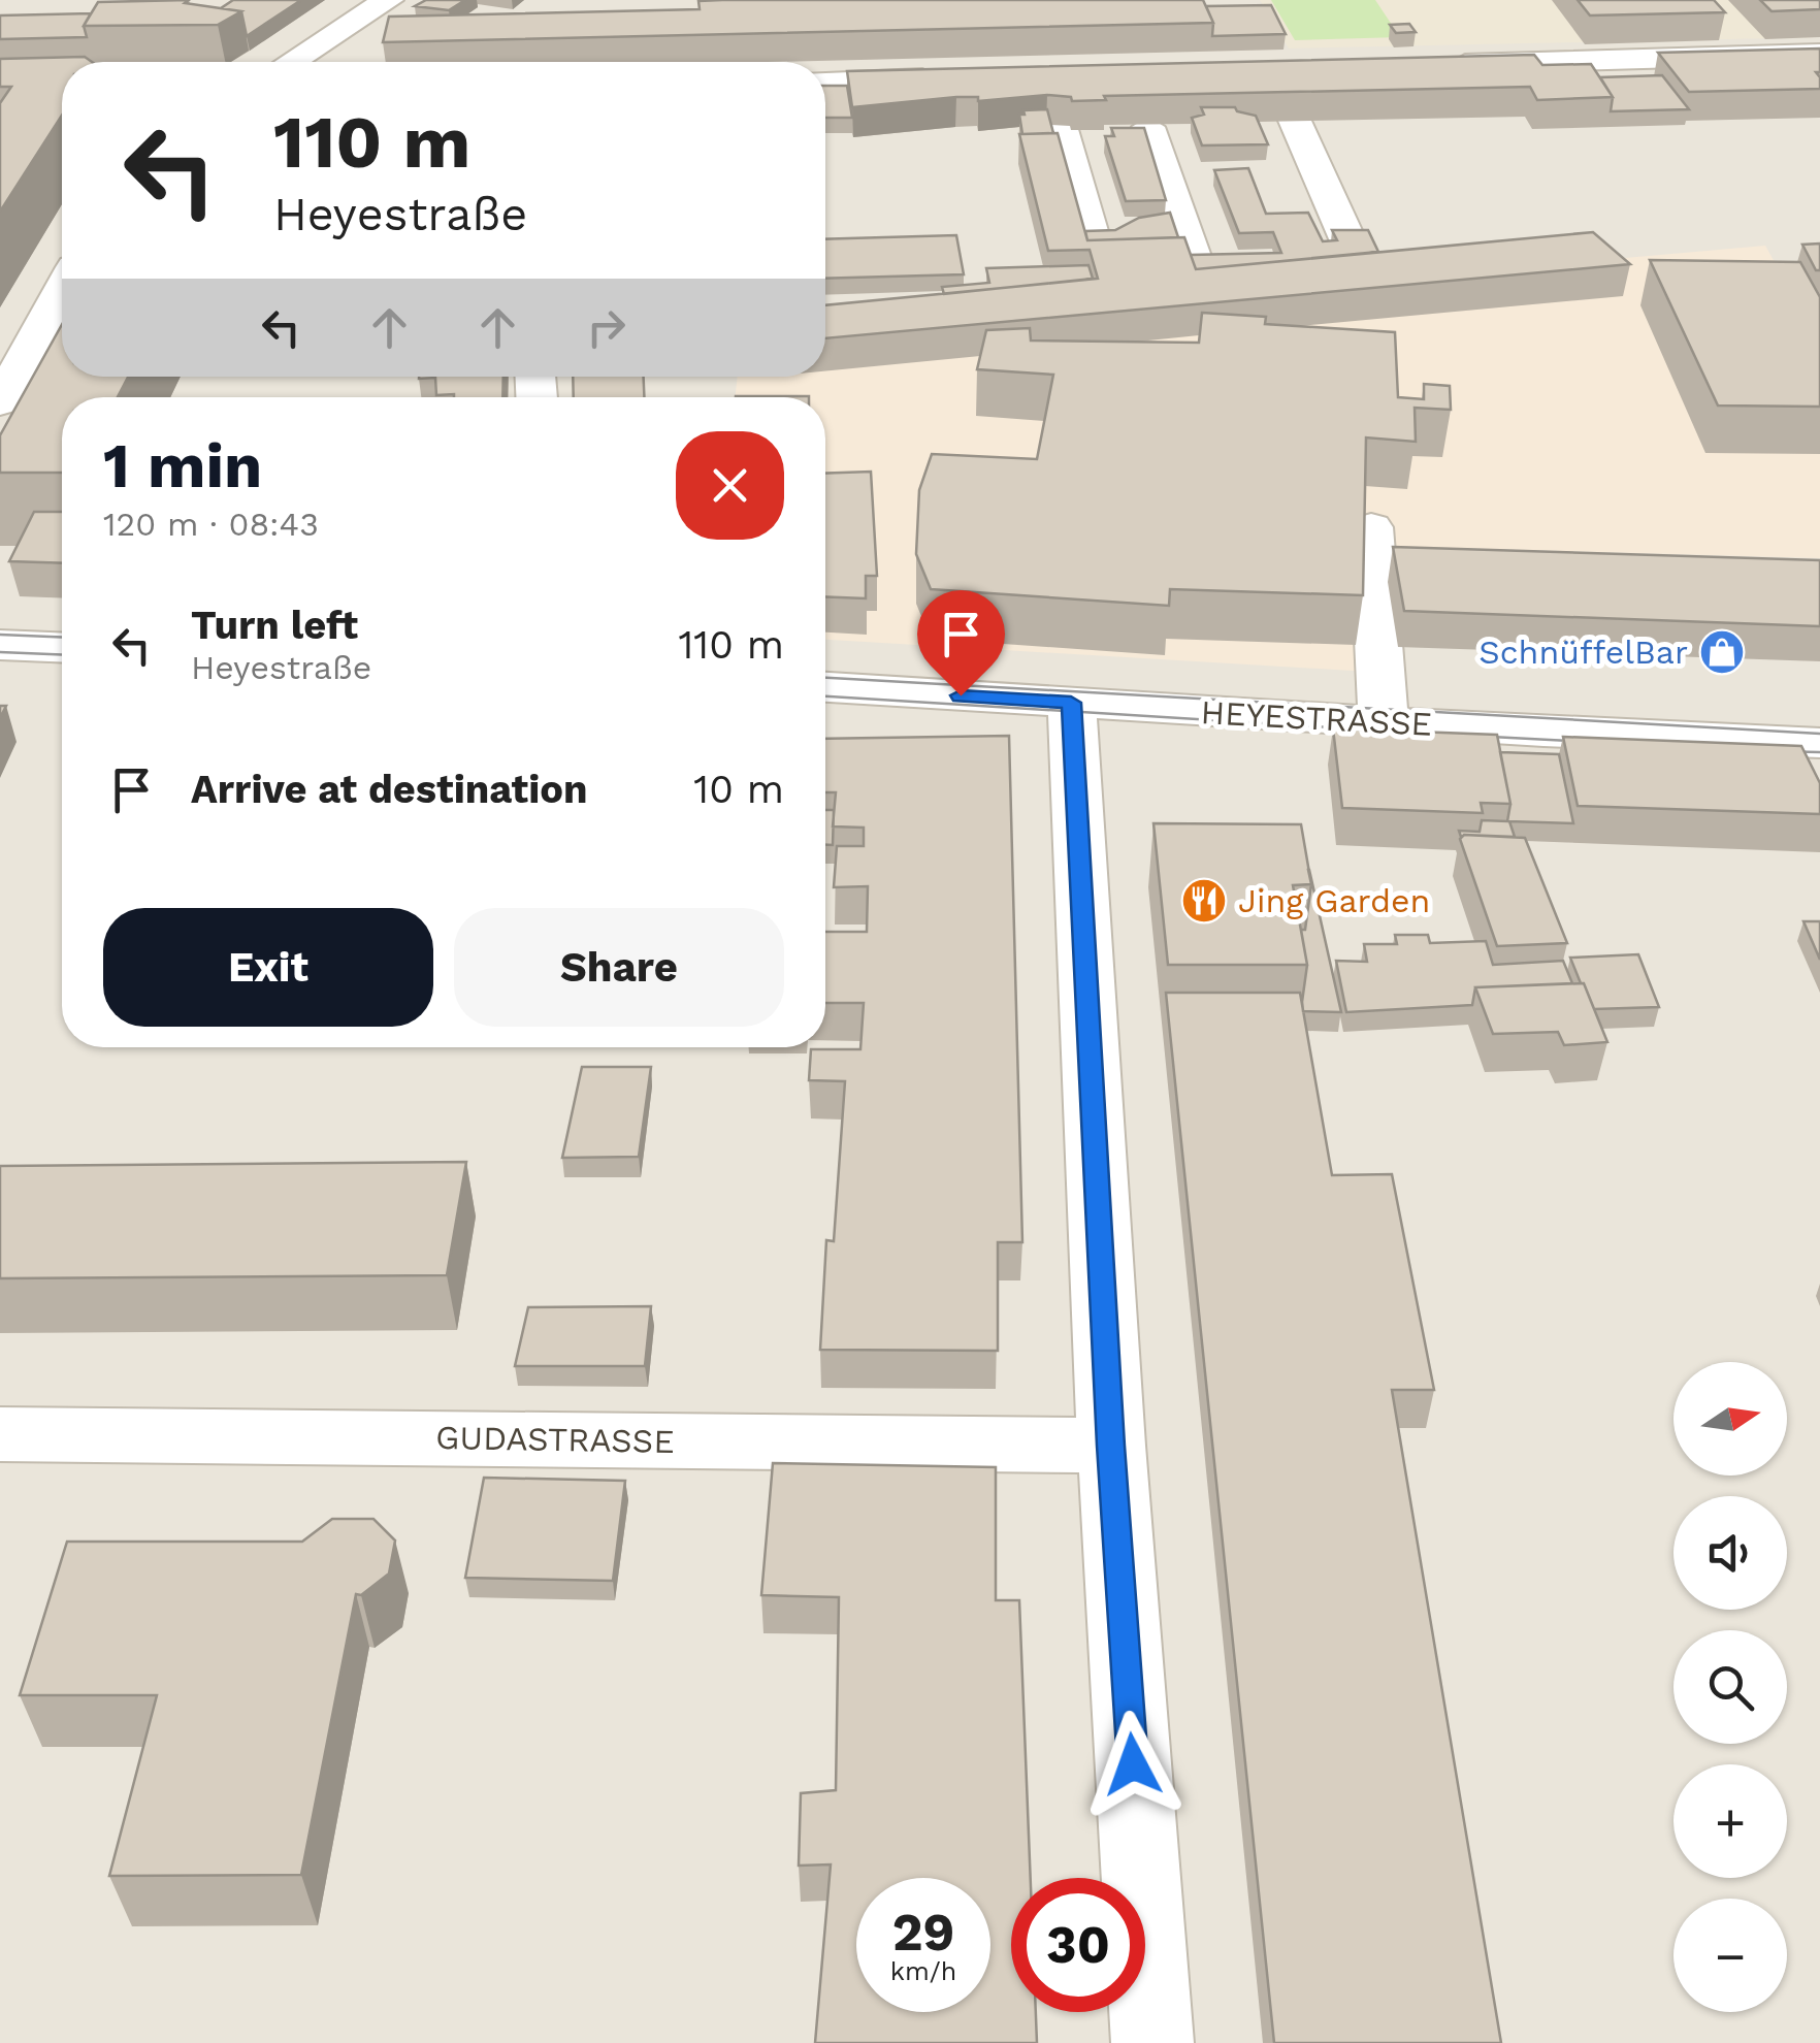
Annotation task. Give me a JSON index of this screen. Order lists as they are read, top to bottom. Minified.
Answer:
{"streets":{"street":["HEYESTRASSE","GUDASTRASSE"]},"places":{"shop":["SchnüffelBar"],"restaurant":["Jing Garden"]},"north":"right","page":{"turn":["110 m","Heyestraße"],"heading":["1 min","120 m · 08:43"],"list":[{"name":"Turn left","note":"Heyestraße","value":"110 m"},{"name":"Arrive at destination","value":"10 m"}],"buttons":["Exit","Share"],"map_buttons":["+","−"],"speed":"29 km/h","limit":"30"}}
